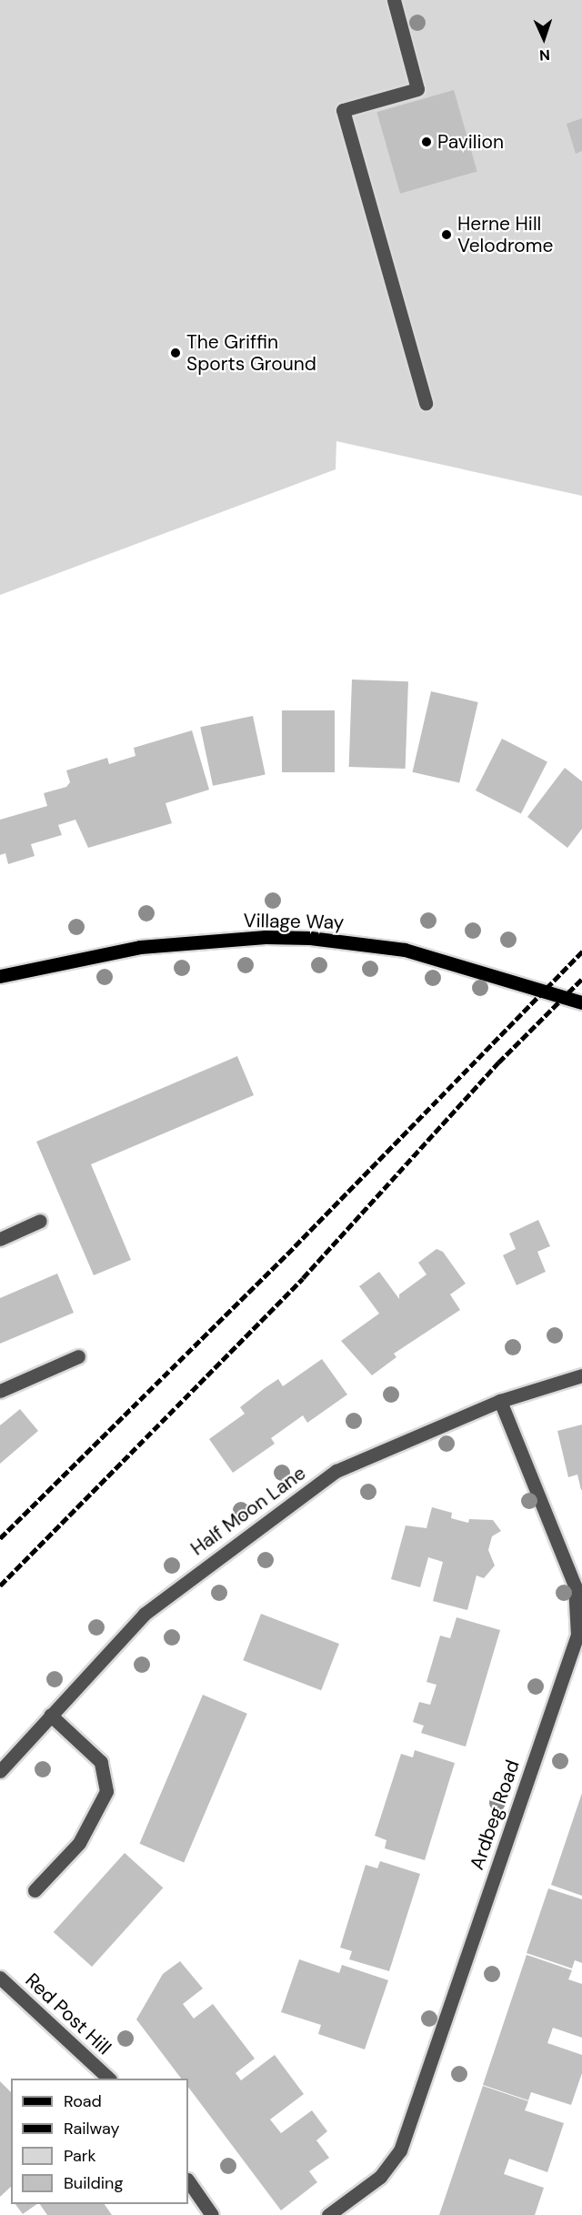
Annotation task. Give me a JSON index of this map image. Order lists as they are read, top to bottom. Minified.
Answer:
{"streets":{"main road":["Village Way"],"street":["Half Moon Lane","Ardbeg Road","Red Post Hill"]},"crossings":[["Half Moon Lane","Ardbeg Road"]],"places":["Pavilion","Herne Hill Velodrome","The Griffin Sports Ground"],"legend":["Road","Railway","Park","Building"],"north":"bottom"}
